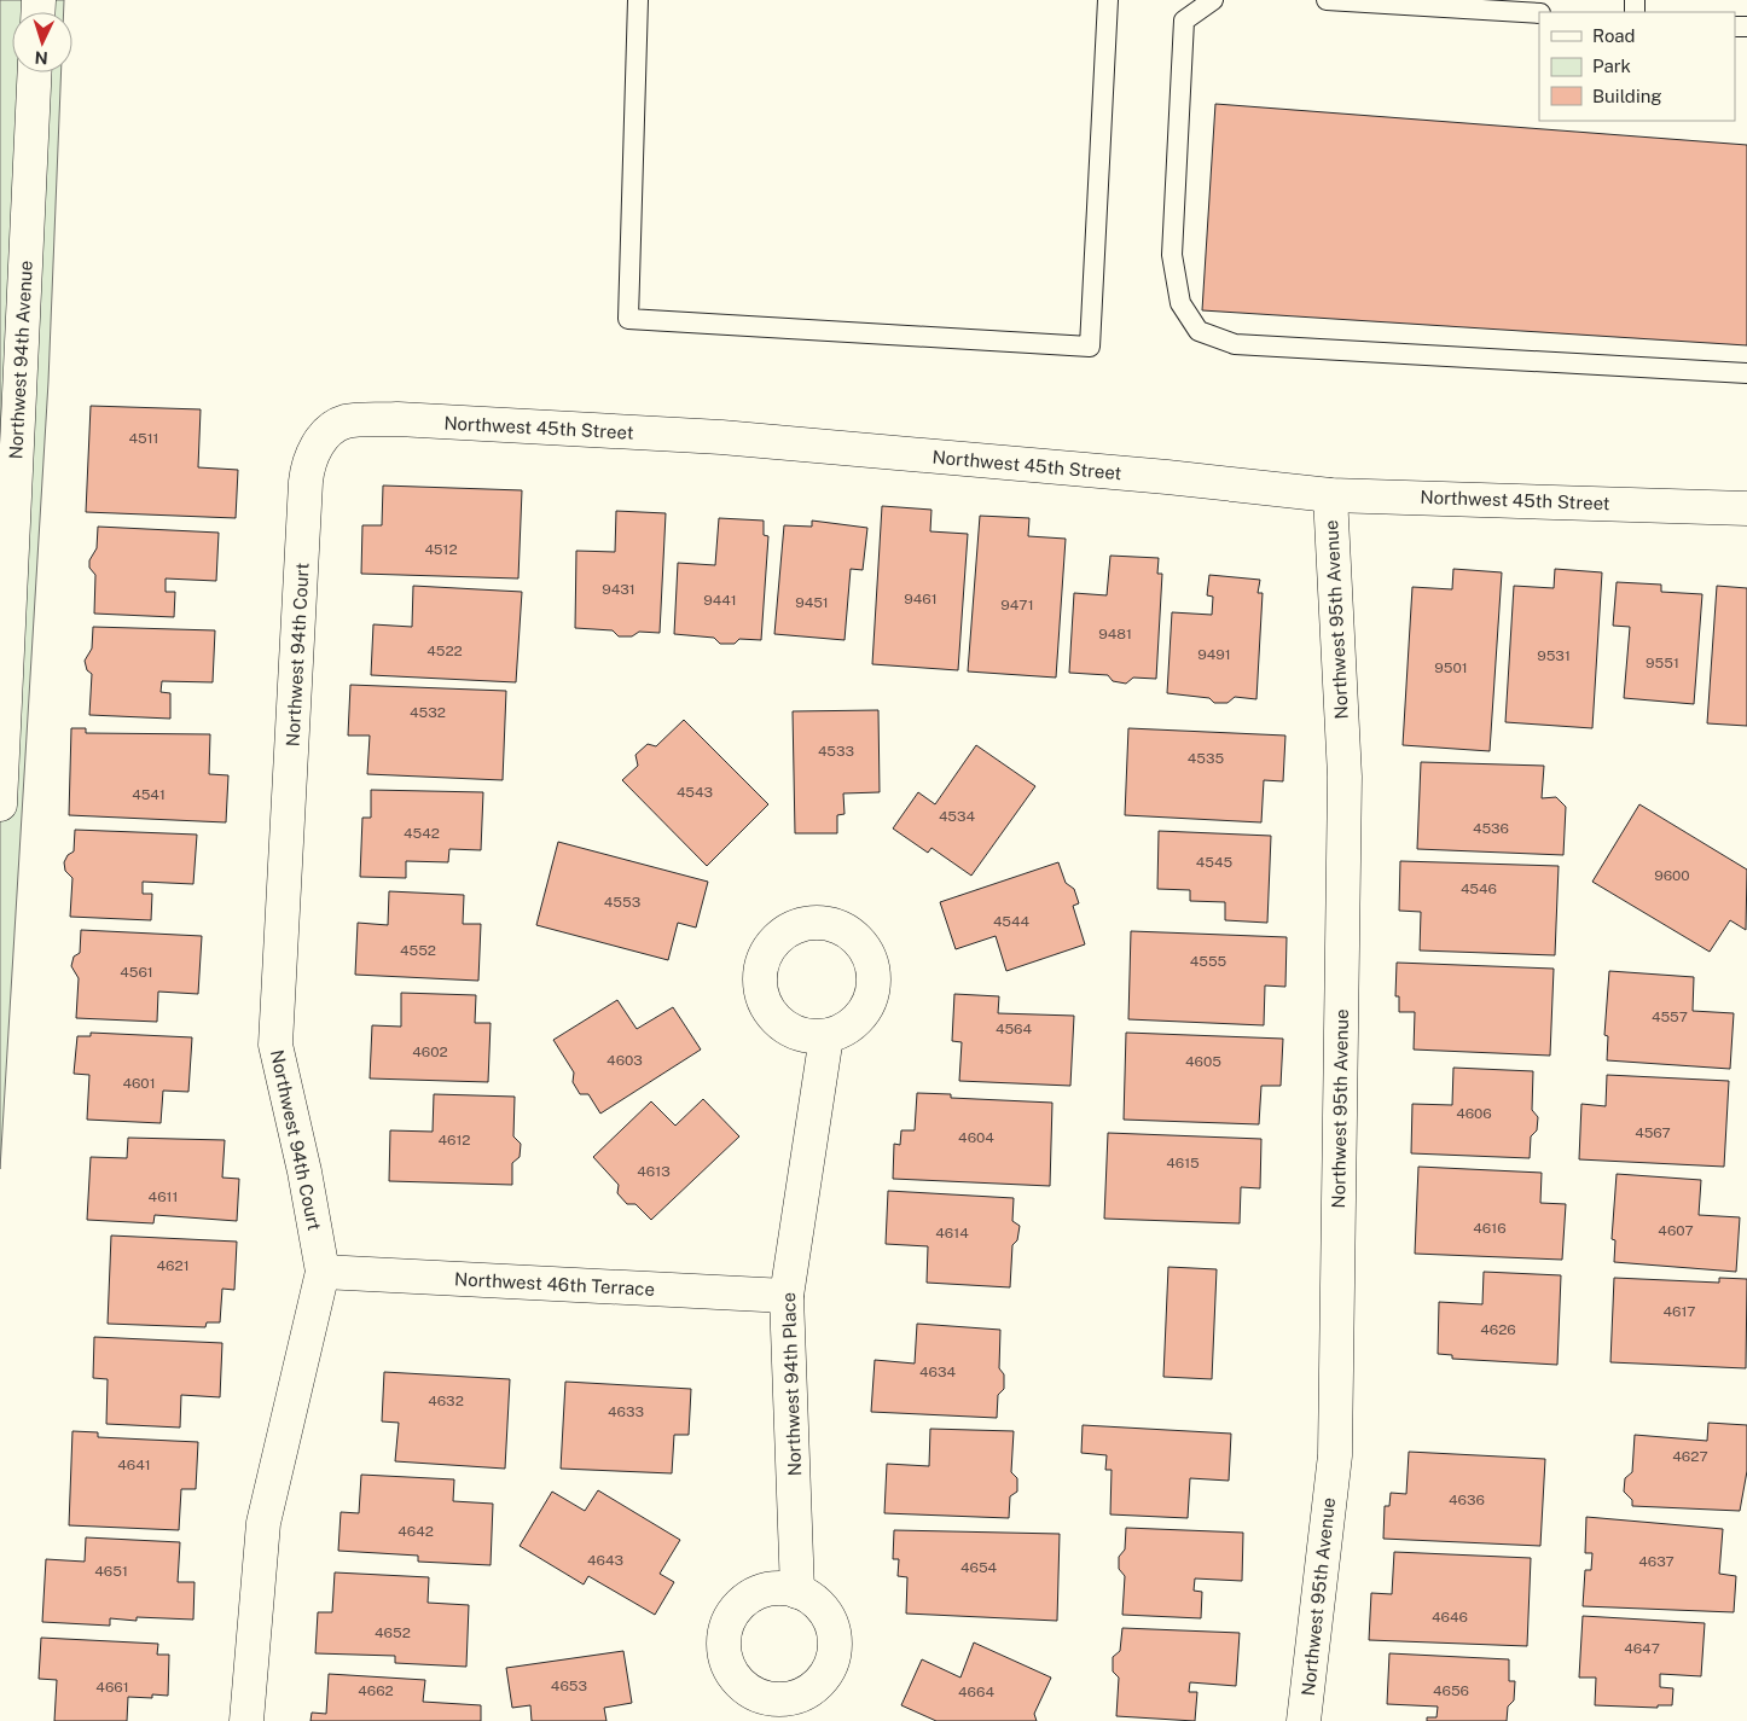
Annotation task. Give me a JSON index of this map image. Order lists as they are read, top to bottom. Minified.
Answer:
{"streets":{"street":["Northwest 94th Avenue","Northwest 45th Street","Northwest 95th Avenue","Northwest 94th Court","Northwest 46th Terrace","Northwest 94th Place"]},"crossings":[["Northwest 45th Street","Northwest 95th Avenue"],["Northwest 45th Street","Northwest 94th Court"],["Northwest 94th Court","Northwest 46th Terrace"],["Northwest 46th Terrace","Northwest 94th Place"]],"house_numbers":["4511","4512","9431","9461","9441","9451","9471","9481","4522","9491","9531","9551","9501","4532","4533","4535","4543","4541","4534","4536","4542","4545","9600","4546","4553","4544","4552","4555","4561","4557","4564","4602","4603","4605","4601","4606","4567","4604","4612","4615","4613","4611","4616","4607","4614","4621","4617","4626","4634","4632","4633","4627","4641","4636","4642","4643","4637","4654","4651","4646","4652","4647","4653","4661","4662","4656","4664"],"legend":["Road","Park","Building"],"north":"bottom"}
